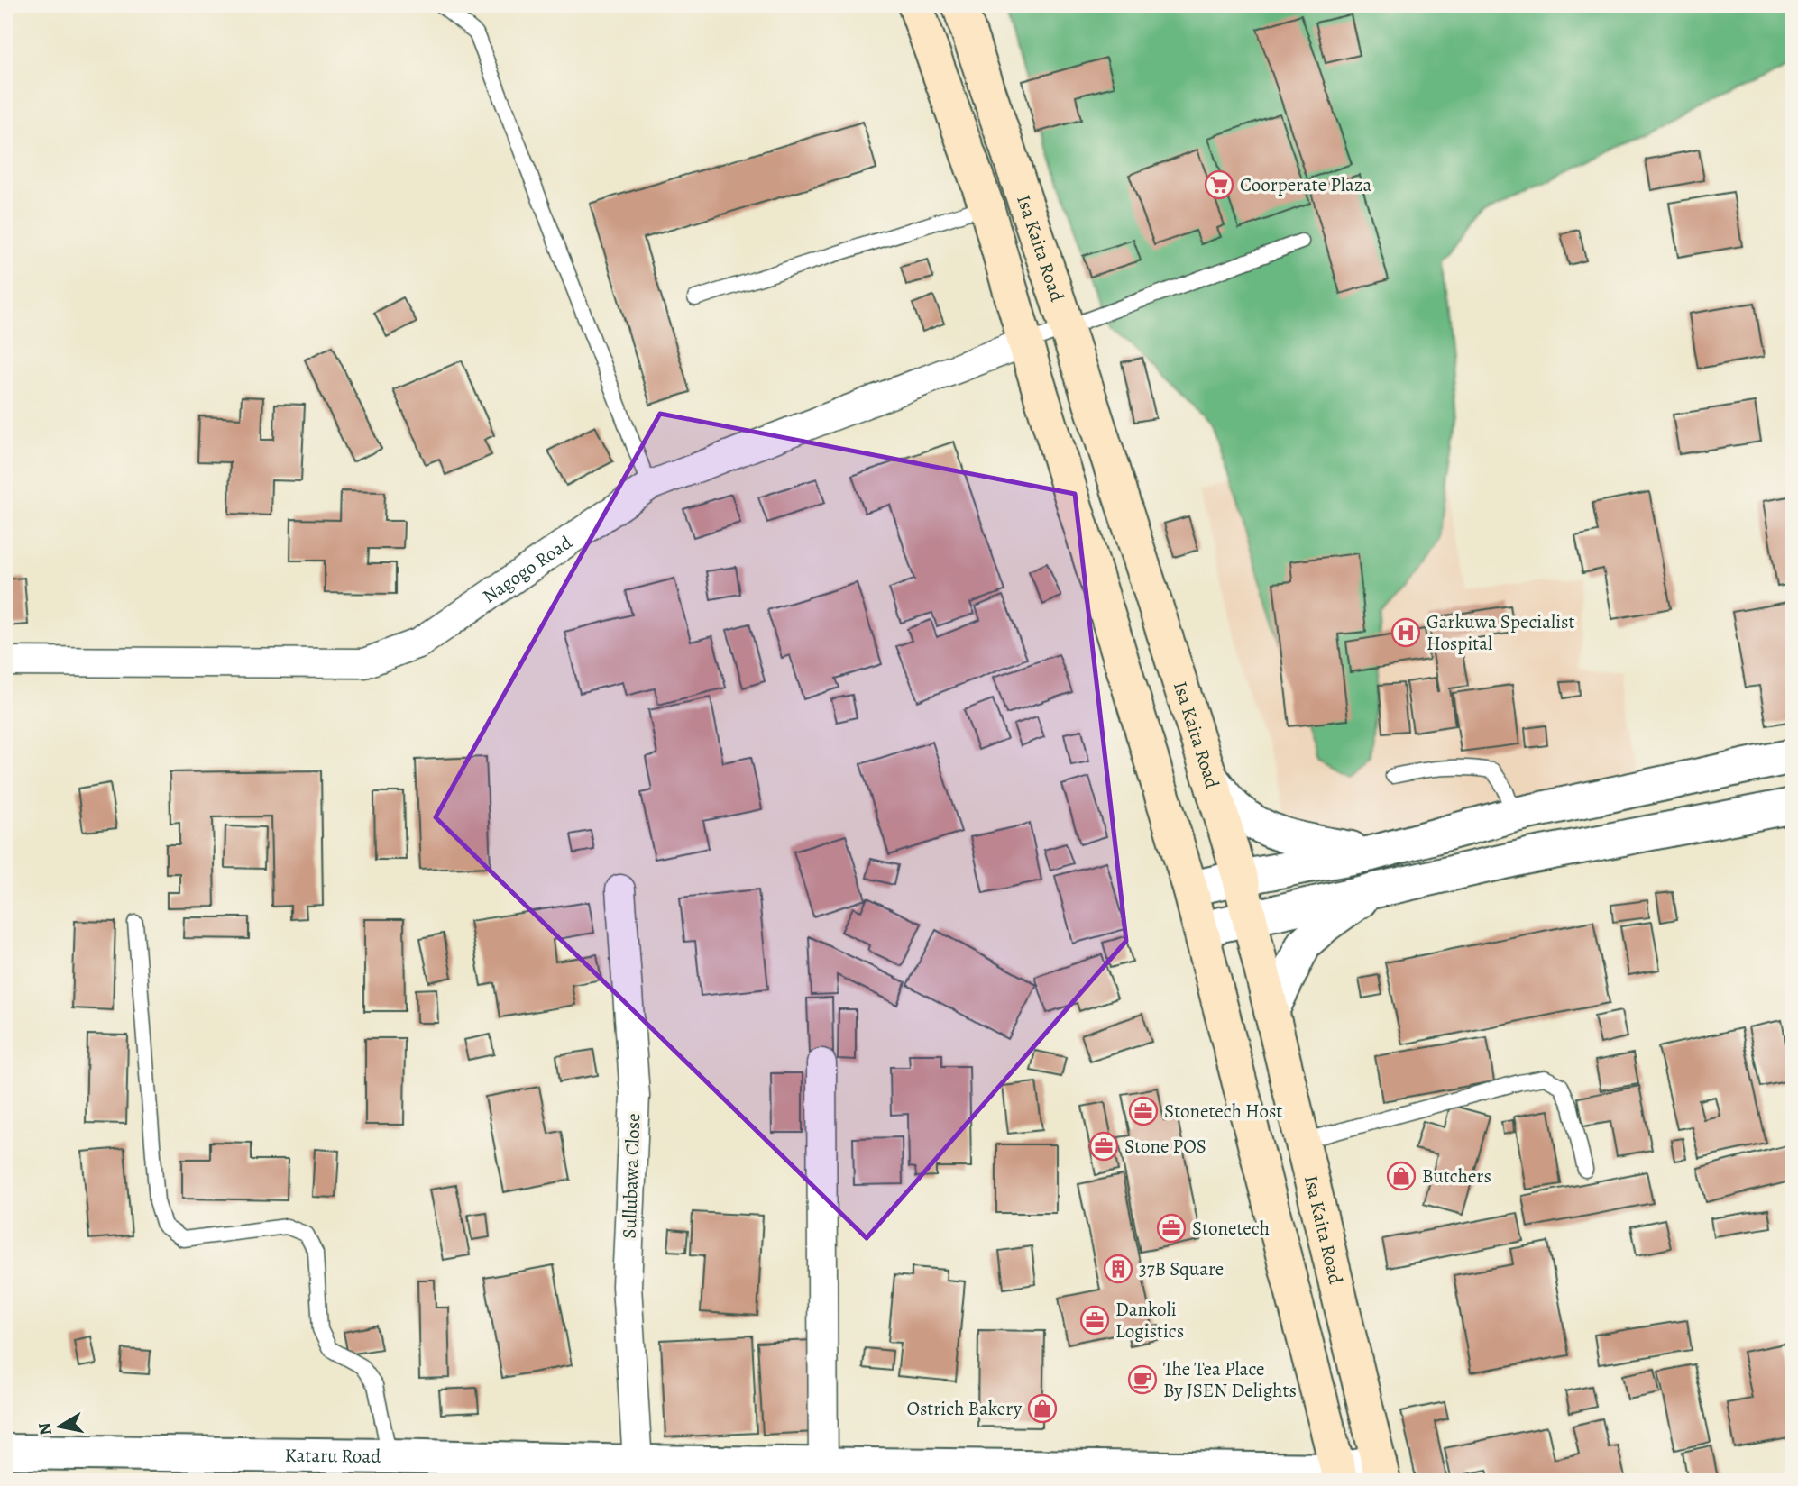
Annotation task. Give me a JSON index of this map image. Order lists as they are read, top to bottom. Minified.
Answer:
{"streets":{"main road":["Isa Kaita Road"],"street":["Nagogo Road","Sullubawa Close","Kataru Road"]},"crossings":[["Isa Kaita Road","Nagogo Road"],["Isa Kaita Road","Kataru Road"],["Sullubawa Close","Kataru Road"]],"places":{"supermarket":["Coorperate Plaza"],"hospital":["Garkuwa Specialist Hospital"],"office":["Stonetech Host","Stone POS","Stonetech","Dankoli Logistics"],"shop":["Butchers","Ostrich Bakery"],"building":["37B Square"],"cafe":["The Tea Place By JSEN Delights"]},"north":"left"}
